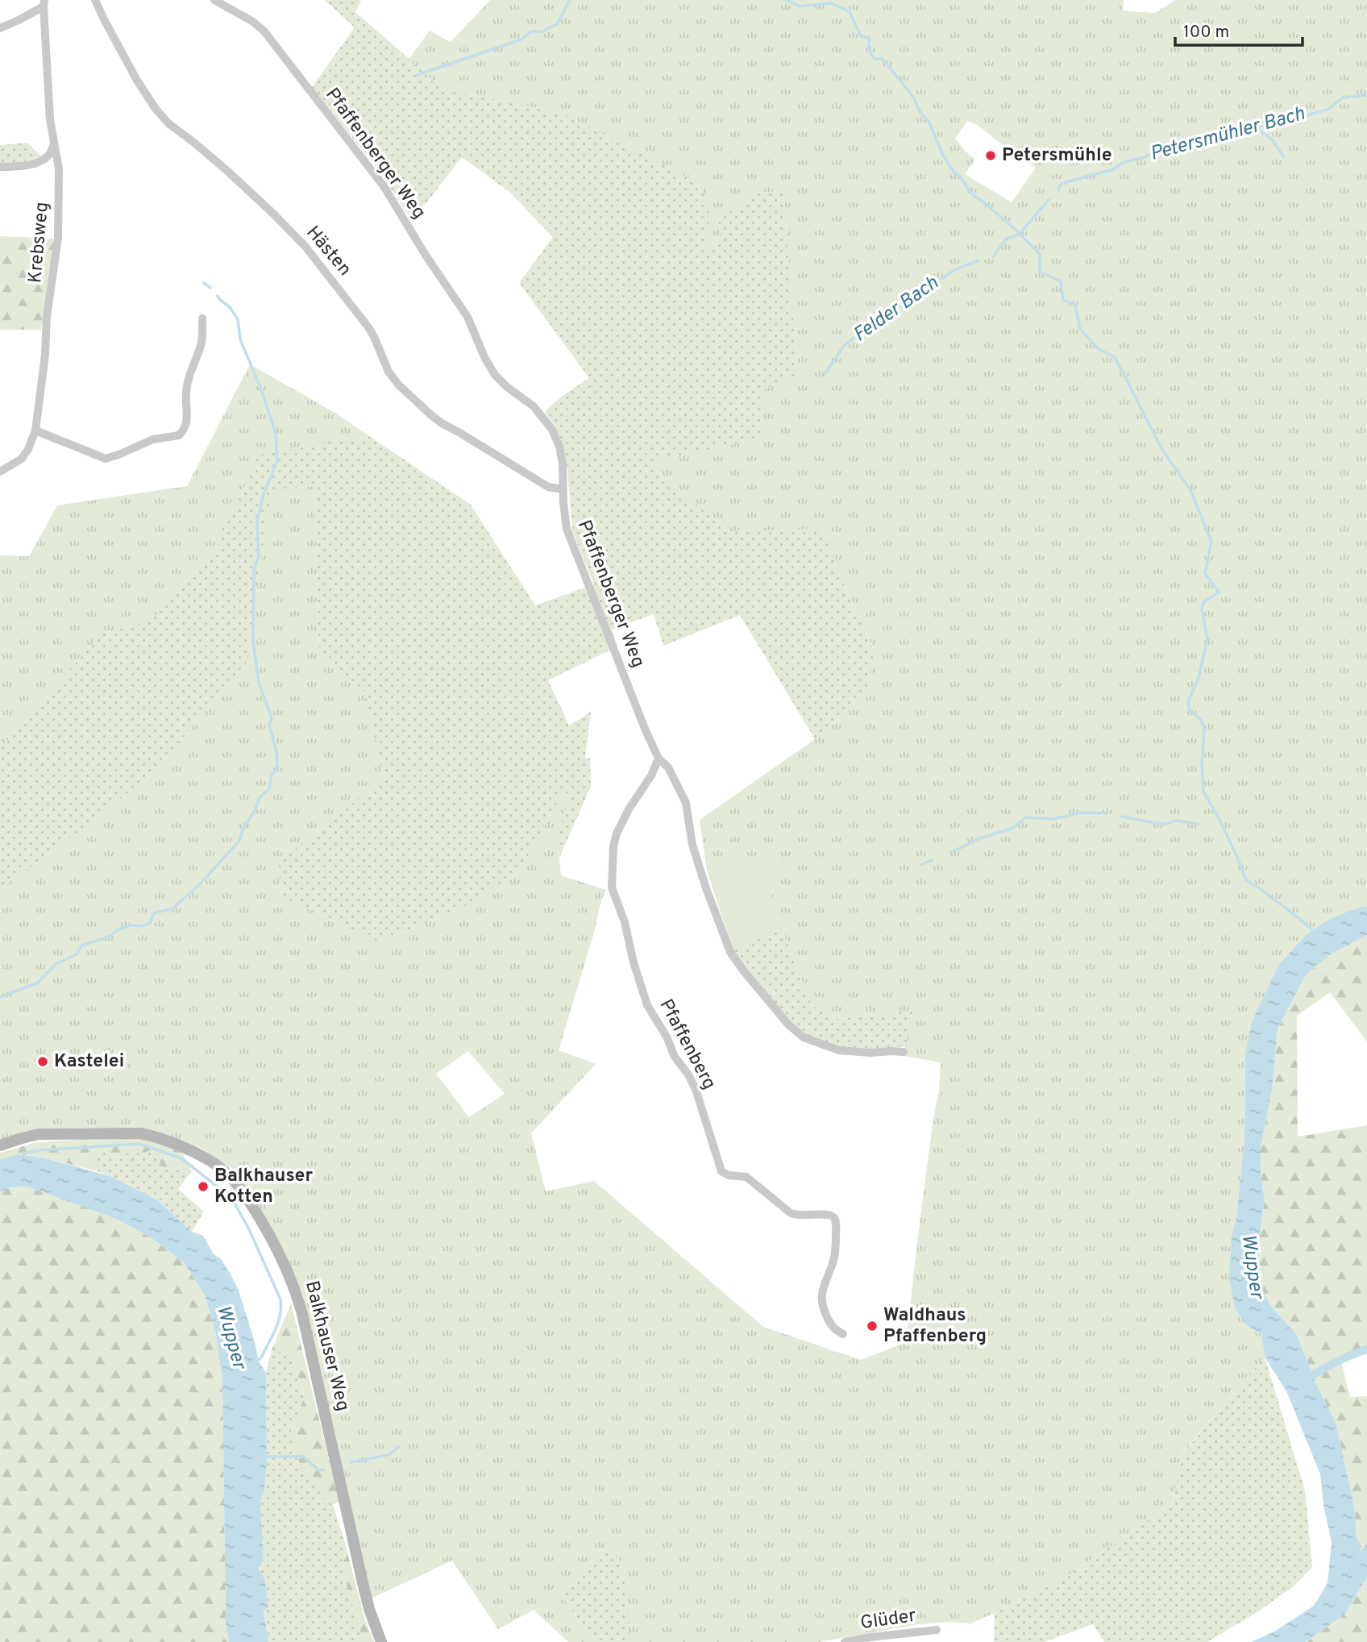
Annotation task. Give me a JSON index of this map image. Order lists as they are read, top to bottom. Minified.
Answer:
{"streets":{"main road":["Balkhauser Weg"],"street":["Pfaffenberger Weg","Krebsweg","Hästen","Pfaffenberg","Glüder"]},"crossings":[["Pfaffenberger Weg","Hästen"],["Pfaffenberger Weg","Pfaffenberg"]],"water":["Petersmühler Bach","Felder Bach","Wupper"],"places":["Petersmühle","Kastelei","Balkhauser Kotten","Waldhaus Pfaffenberg"],"scale_bar":"100 m"}
